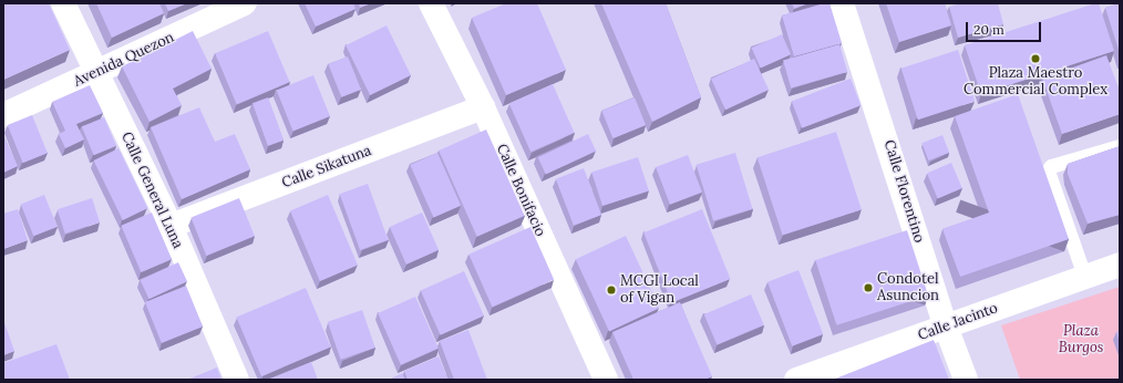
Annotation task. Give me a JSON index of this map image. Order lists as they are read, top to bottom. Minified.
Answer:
{"streets":{"street":["Avenida Quezon","Calle Sikatuna","Calle General Luna","Calle Bonifacio","Calle Florentino","Calle Jacinto"]},"crossings":[["Avenida Quezon","Calle General Luna"],["Calle Sikatuna","Calle General Luna"],["Calle Sikatuna","Calle Bonifacio"],["Calle Florentino","Calle Jacinto"]],"parks":["Plaza Burgos"],"places":["Plaza Maestro Commercial Complex","Condotel Asuncion","MCGI Local of Vigan"],"scale_bar":"20 m"}
